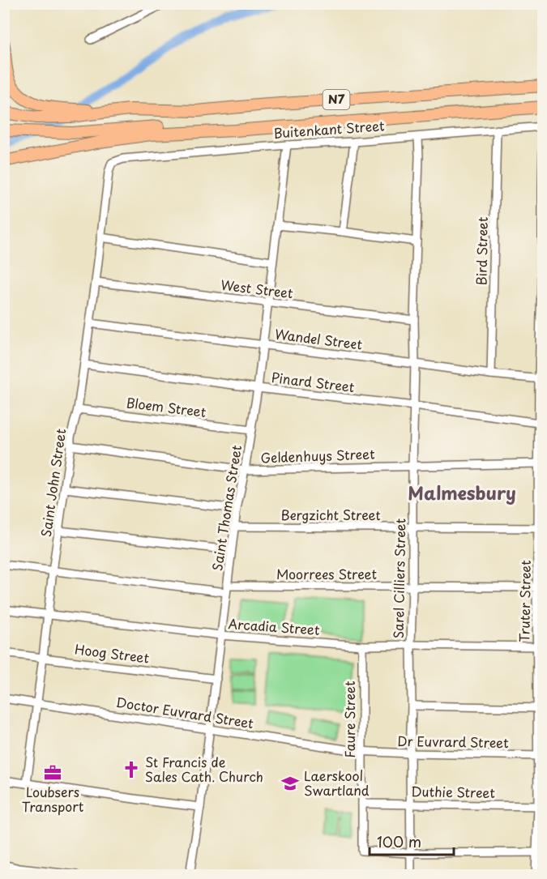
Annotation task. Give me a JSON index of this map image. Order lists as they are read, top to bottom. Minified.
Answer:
{"streets":{"highway":["N7"],"street":["Buitenkant Street","Bird Street","West Street","Wandel Street","Pinard Street","Bloem Street","Geldenhuys Street","Saint John Street","Saint Thomas Street","Bergzicht Street","Moorrees Street","Sarel Cilliers Street","Truter Street","Arcadia Street","Hoog Street","Doctor Euvrard Street","Faure Street","Dr Euvrard Street","Duthie Street"]},"crossings":[["Buitenkant Street","Bird Street"],["Buitenkant Street","Saint John Street"],["Buitenkant Street","Saint Thomas Street"],["Buitenkant Street","Sarel Cilliers Street"],["Bird Street","Wandel Street"],["West Street","Saint John Street"],["West Street","Saint Thomas Street"],["West Street","Sarel Cilliers Street"],["Wandel Street","Saint John Street"],["Wandel Street","Saint Thomas Street"],["Wandel Street","Sarel Cilliers Street"],["Wandel Street","Truter Street"],["Pinard Street","Saint John Street"],["Pinard Street","Saint Thomas Street"],["Pinard Street","Sarel Cilliers Street"],["Pinard Street","Truter Street"],["Bloem Street","Saint John Street"],["Bloem Street","Saint Thomas Street"],["Geldenhuys Street","Saint John Street"],["Geldenhuys Street","Saint Thomas Street"],["Geldenhuys Street","Sarel Cilliers Street"],["Geldenhuys Street","Truter Street"],["Saint John Street","Moorrees Street"],["Saint John Street","Arcadia Street"],["Saint John Street","Hoog Street"],["Saint John Street","Doctor Euvrard Street"],["Saint Thomas Street","Bergzicht Street"],["Saint Thomas Street","Moorrees Street"],["Saint Thomas Street","Arcadia Street"],["Saint Thomas Street","Hoog Street"],["Saint Thomas Street","Doctor Euvrard Street"],["Bergzicht Street","Sarel Cilliers Street"],["Bergzicht Street","Truter Street"],["Moorrees Street","Sarel Cilliers Street"],["Moorrees Street","Truter Street"],["Sarel Cilliers Street","Arcadia Street"],["Sarel Cilliers Street","Faure Street"],["Sarel Cilliers Street","Dr Euvrard Street"],["Sarel Cilliers Street","Duthie Street"],["Truter Street","Arcadia Street"],["Truter Street","Dr Euvrard Street"],["Truter Street","Duthie Street"],["Arcadia Street","Faure Street"],["Doctor Euvrard Street","Faure Street"],["Doctor Euvrard Street","Dr Euvrard Street"],["Faure Street","Dr Euvrard Street"],["Faure Street","Duthie Street"]],"districts":["Malmesbury"],"places":{"church":["St Francis de Sales Cath. Church"],"office":["Loubsers Transport"],"school or university":["Laerskool Swartland"]},"scale_bar":"100 m"}
